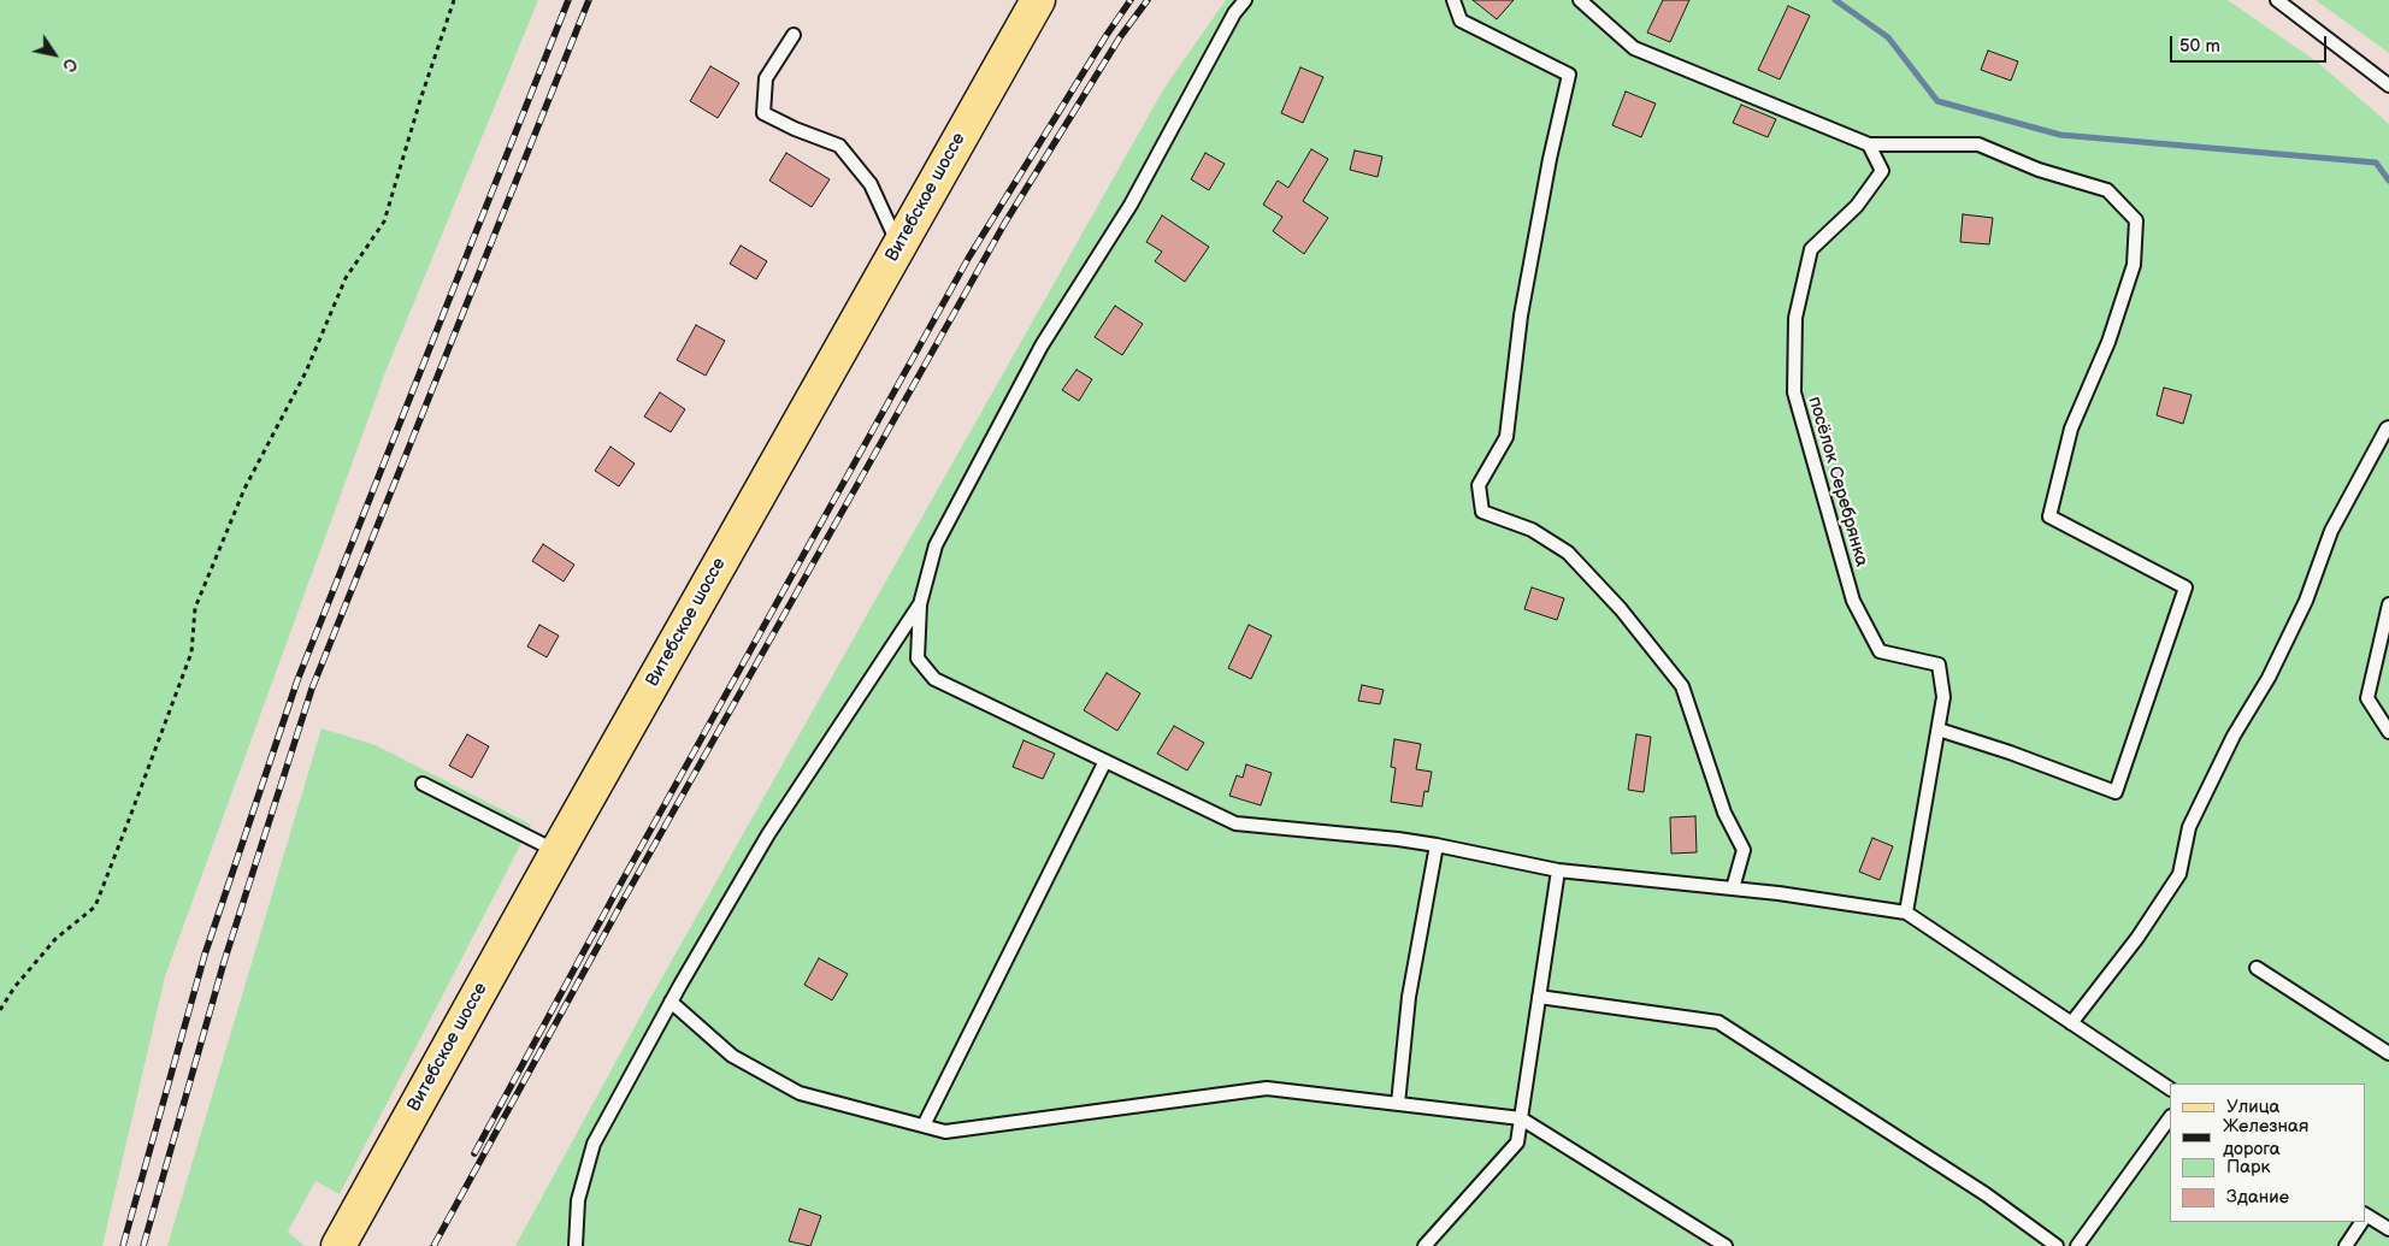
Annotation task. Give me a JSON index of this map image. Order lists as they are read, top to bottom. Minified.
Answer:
{"streets":{"main road":["Витебское шоссе"],"lane":["посёлок Серебрянка"]},"legend":["Улица","Железная дорога","Парк","Здание"],"scale_bar":"50 m","north":"bottom right"}
